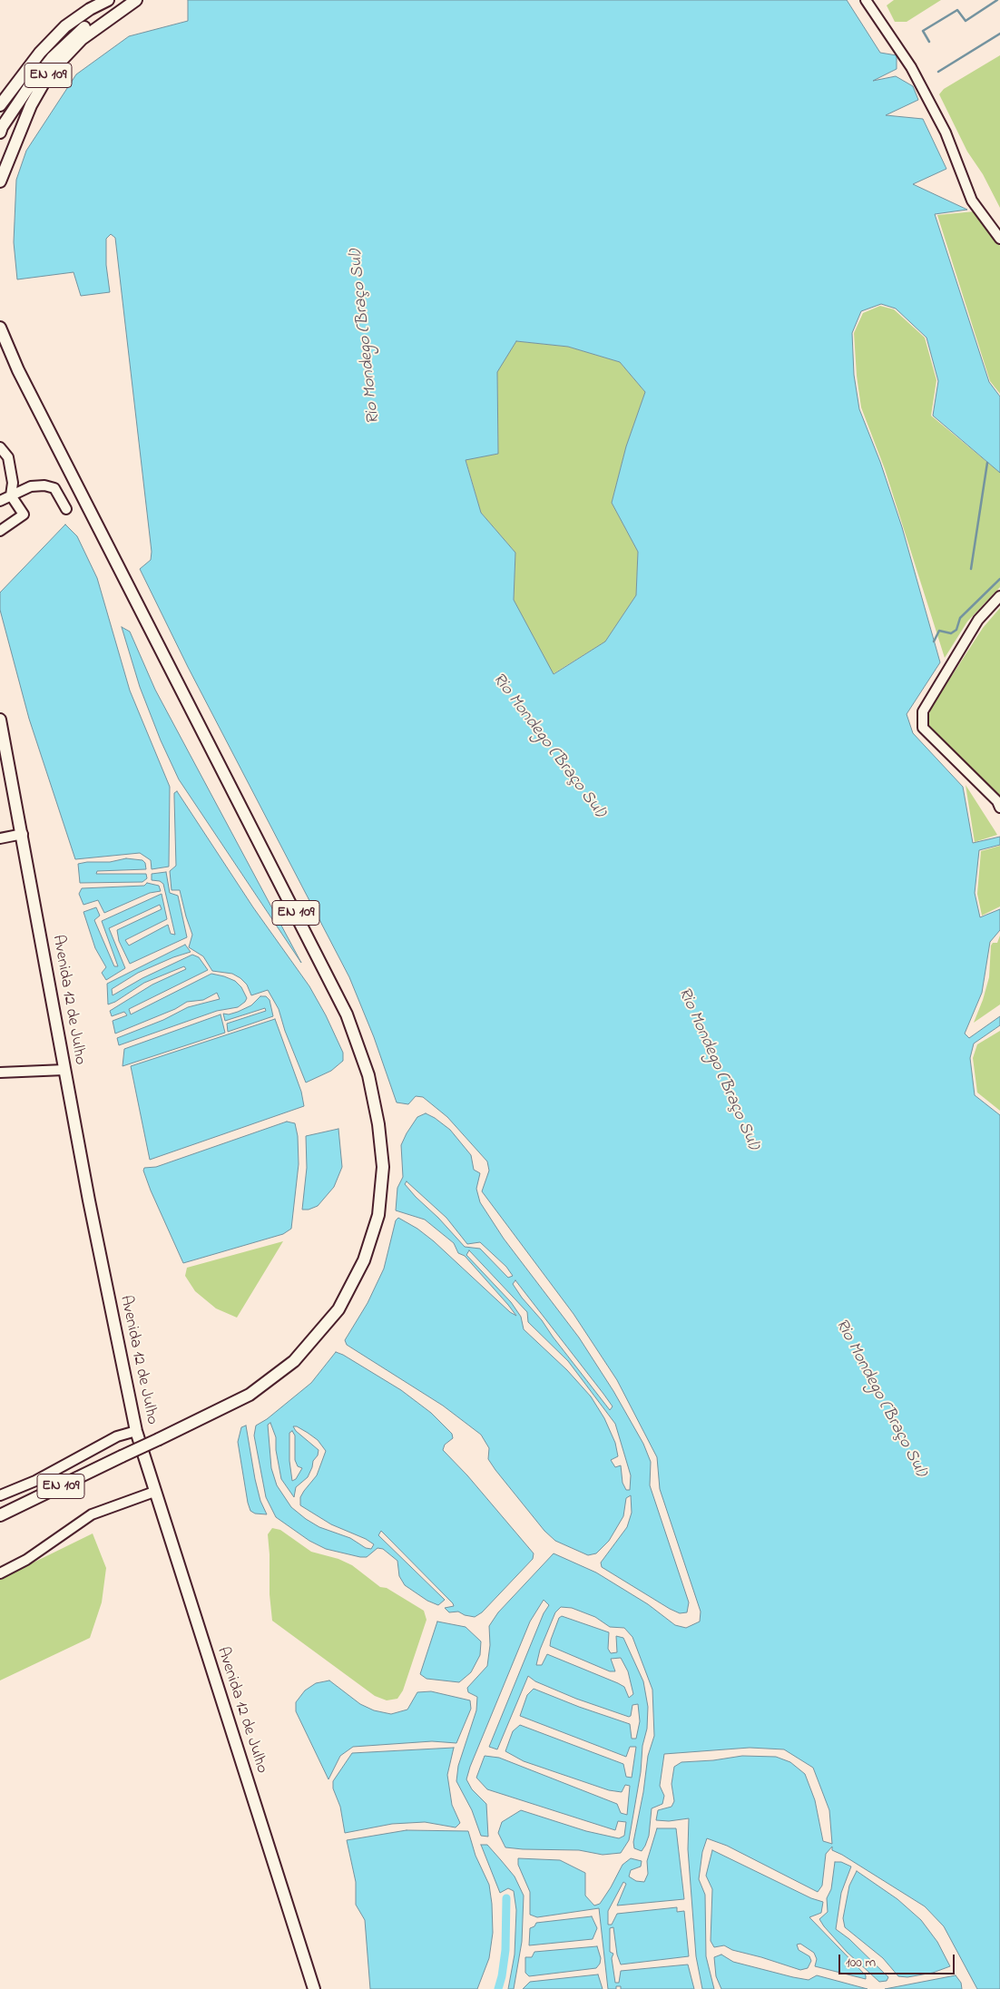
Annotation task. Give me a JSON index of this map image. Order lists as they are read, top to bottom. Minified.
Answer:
{"streets":{"main road":["EN 109","Avenida 12 de Julho"]},"water":["Rio Mondego (Braço Sul)"],"scale_bar":"100 m"}
